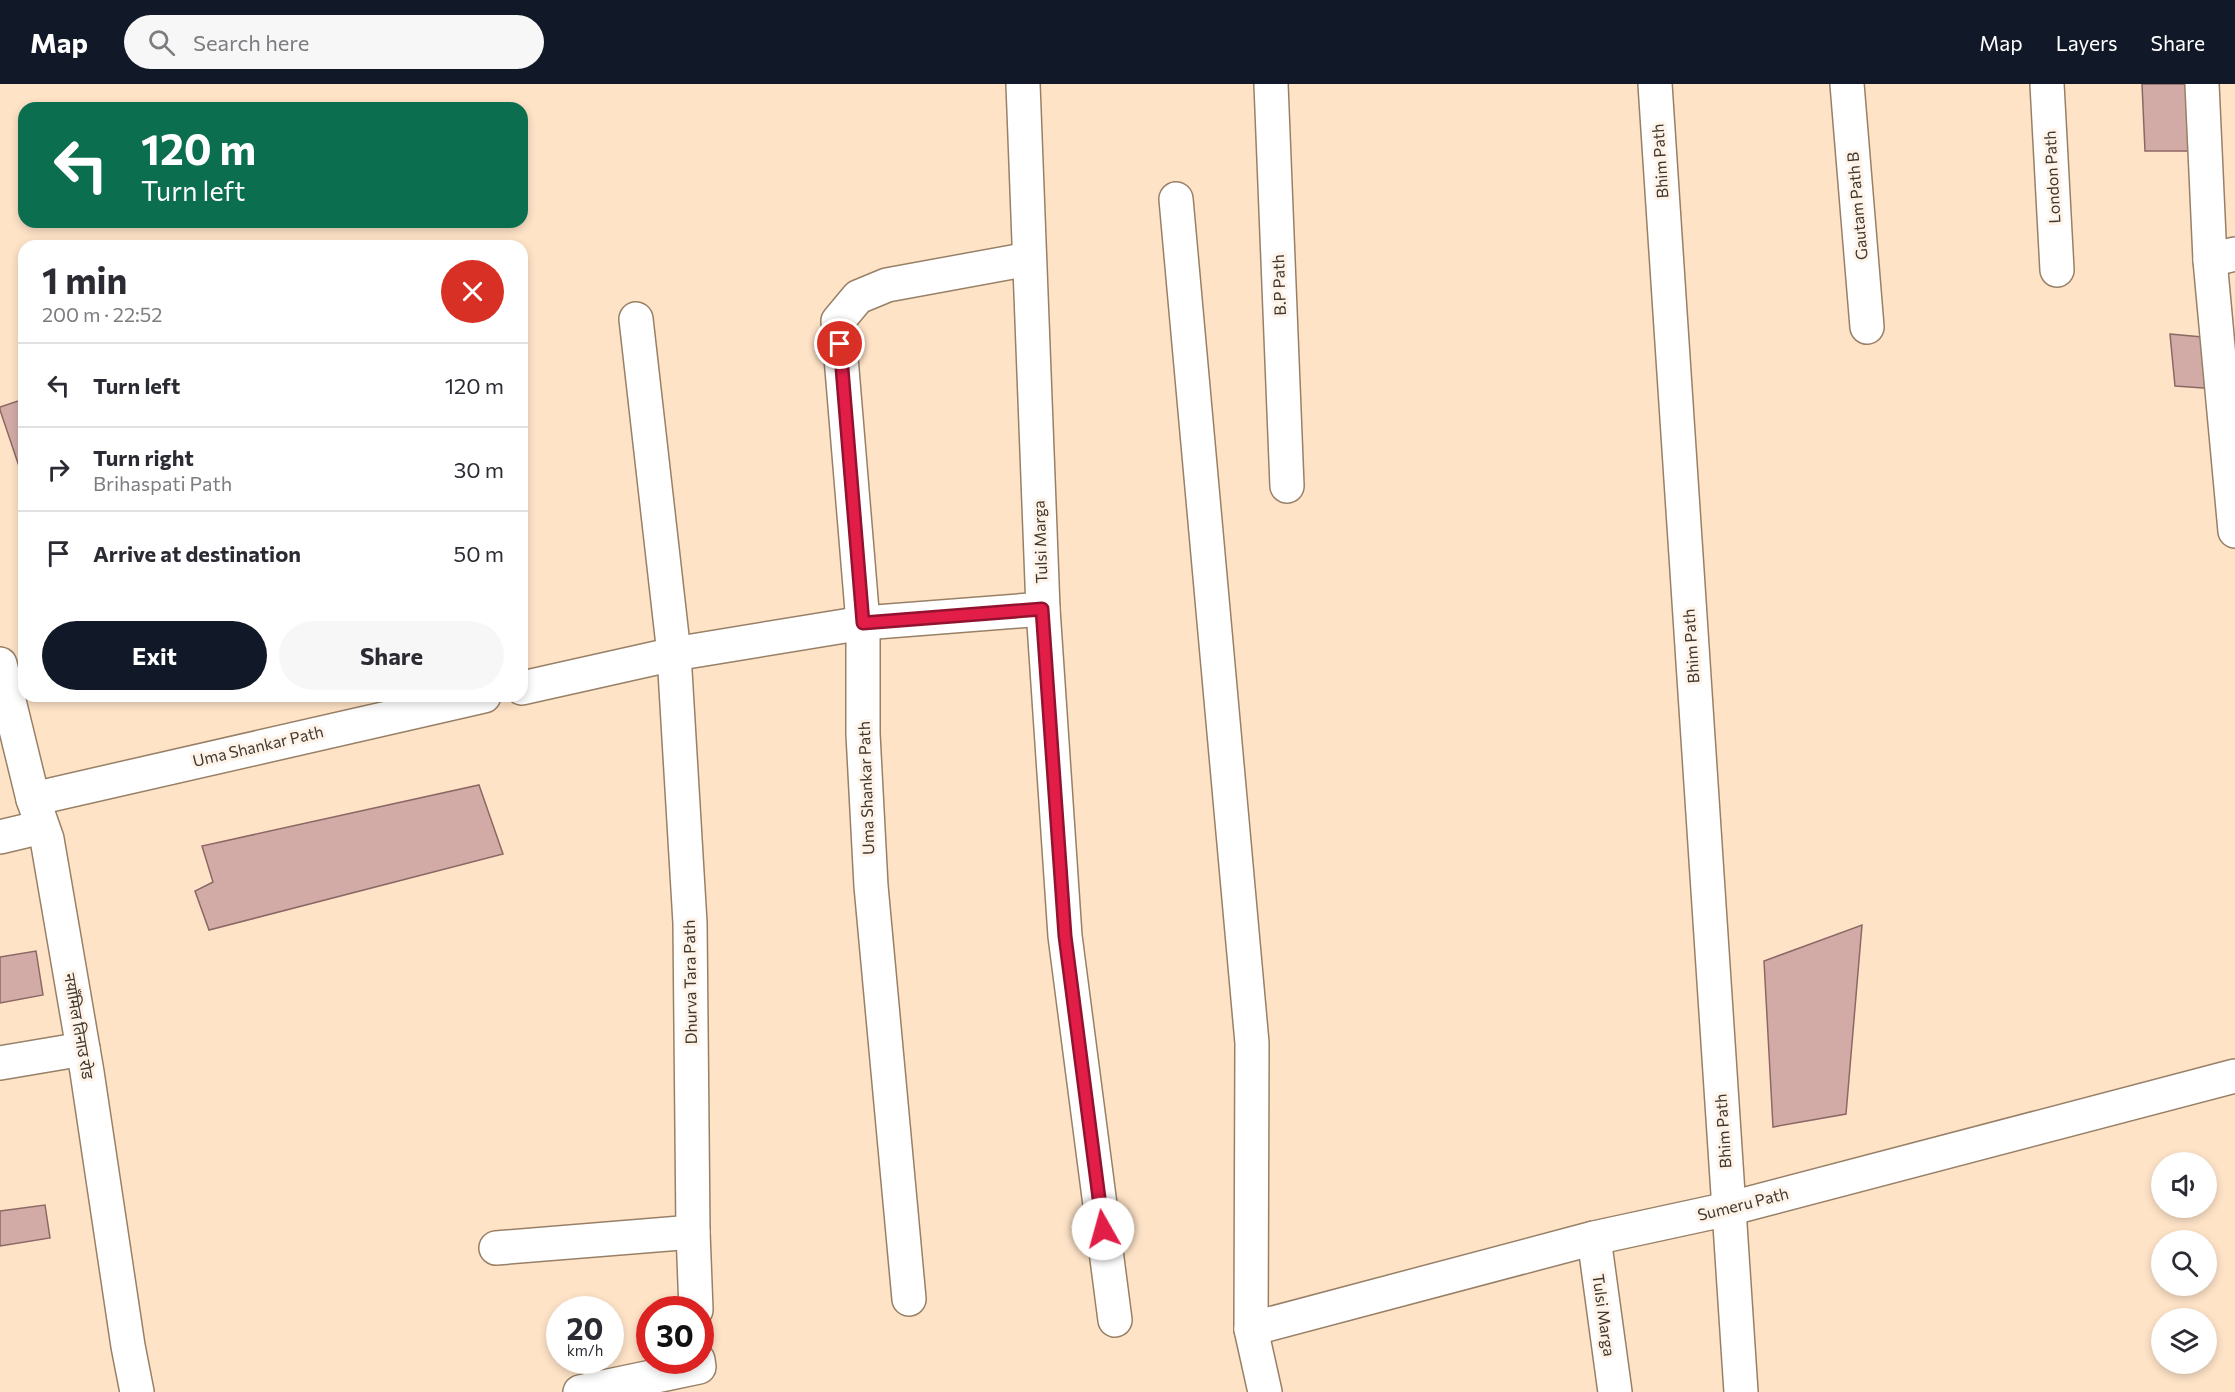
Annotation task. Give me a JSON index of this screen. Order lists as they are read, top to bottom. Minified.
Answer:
{"streets":{"street":["Bhim Path","London Path","Gautam Path B","B.P Path","Tulsi Marga","Uma Shankar Path","Dhurva Tara Path","नयाँमिल तिनाउ रोड","Sumeru Path"]},"crossings":[["Bhim Path","Sumeru Path"],["Tulsi Marga","Uma Shankar Path"],["Tulsi Marga","Sumeru Path"],["Uma Shankar Path","नयाँमिल तिनाउ रोड"]],"page":{"header":"Map","search":"Search here","nav":["Map","Layers","Share"],"turn":["120 m","Turn left"],"heading":["1 min","200 m · 22:52"],"list":[{"name":"Turn left","value":"120 m"},{"name":"Turn right","note":"Brihaspati Path","value":"30 m"},{"name":"Arrive at destination","value":"50 m"}],"buttons":["Exit","Share"],"speed":"20 km/h","limit":"30"}}
